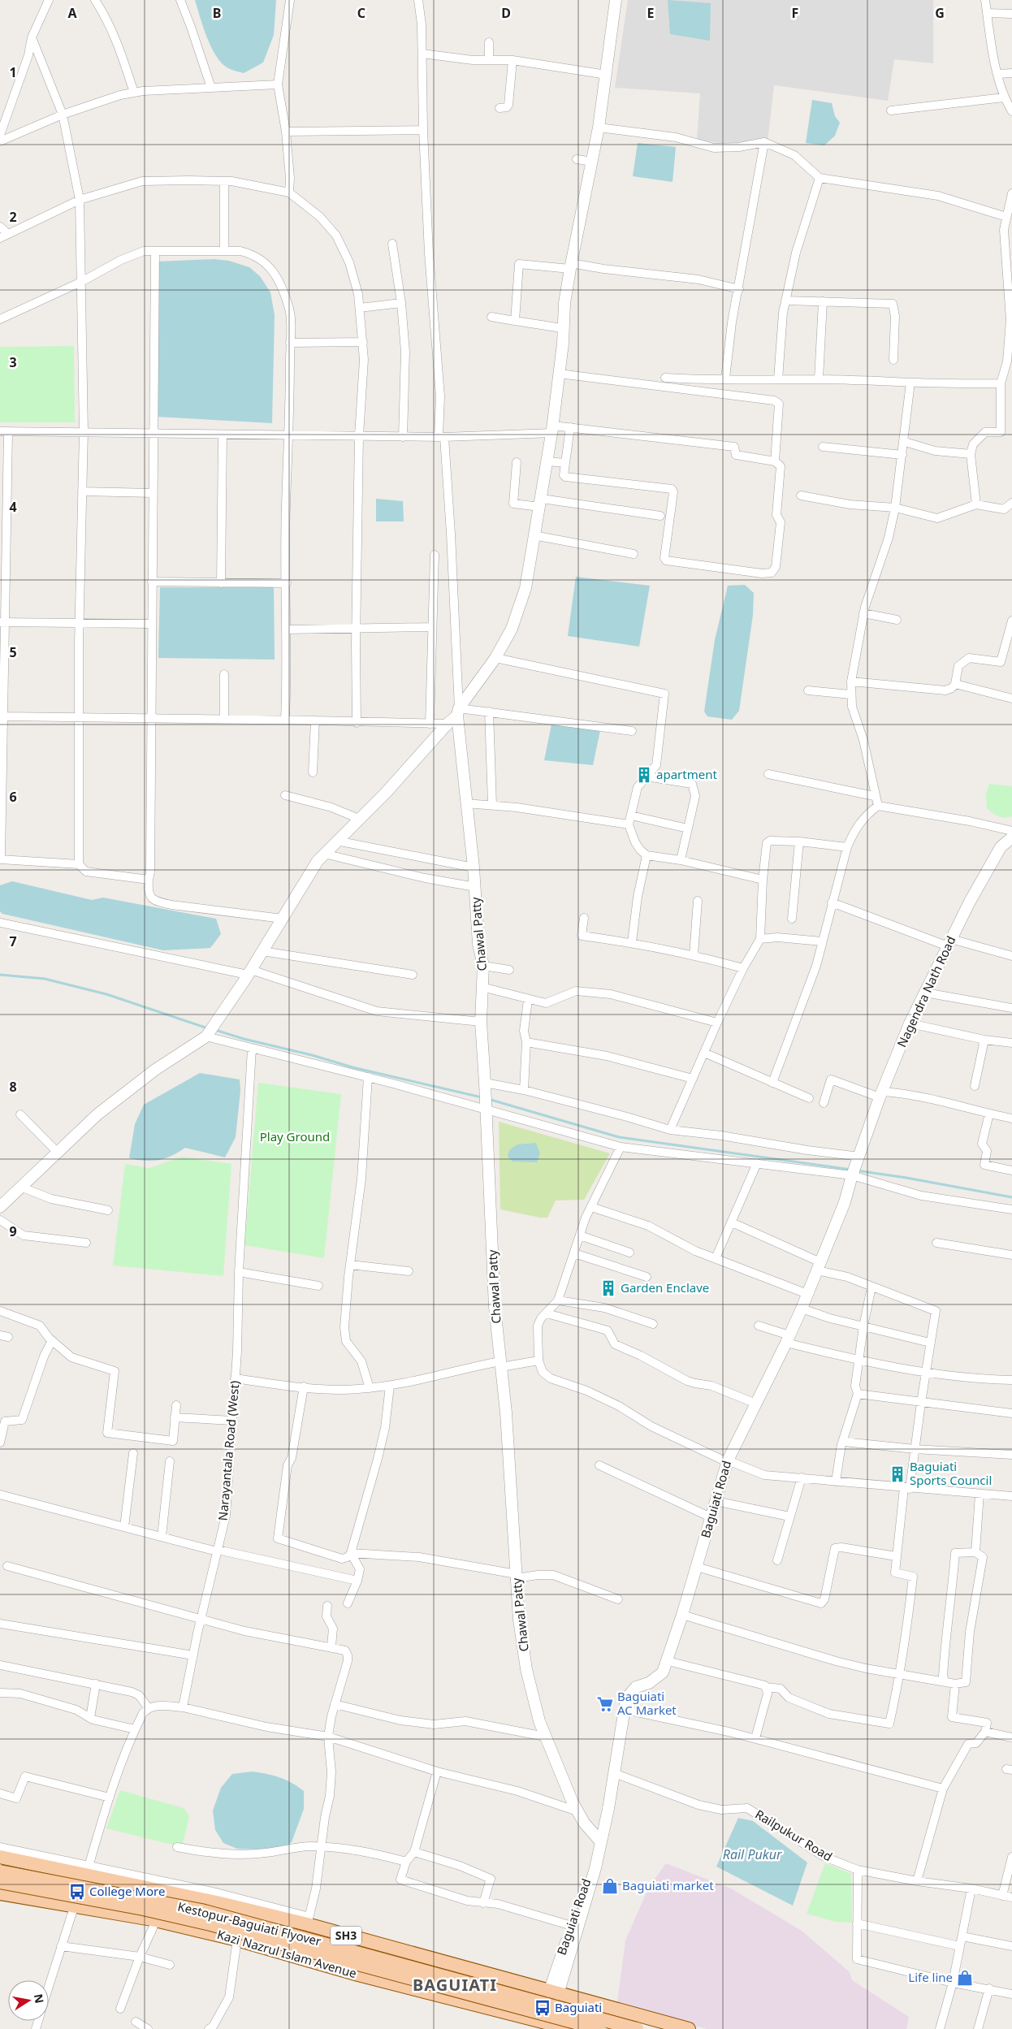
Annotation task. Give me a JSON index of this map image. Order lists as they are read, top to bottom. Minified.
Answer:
{"streets":{"main road":["Kestopur-Baguiati Flyover","SH3","Kazi Nazrul Islam Avenue"],"street":["Chawal Patty","Nagendra Nath Road","Narayantala Road (West)","Baguiati Road","Railpukur Road"]},"crossings":[["Chawal Patty","Baguiati Road"],["Nagendra Nath Road","Baguiati Road"],["Baguiati Road","Railpukur Road"],["Baguiati Road","SH3"]],"districts":["BAGUIATI"],"water":["Rail Pukur"],"parks":["Play Ground"],"places":{"building":["apartment","Garden Enclave","Baguiati Sports Council"],"supermarket":["Baguiati AC Market"],"shop":["Baguiati market","Life line"],"bus stop":["College More","Baguiati"]},"north":"right","grid":{"columns":["A","B","C","D","E","F","G"],"rows":["1","2","3","4","5","6","7","8","9"]}}
